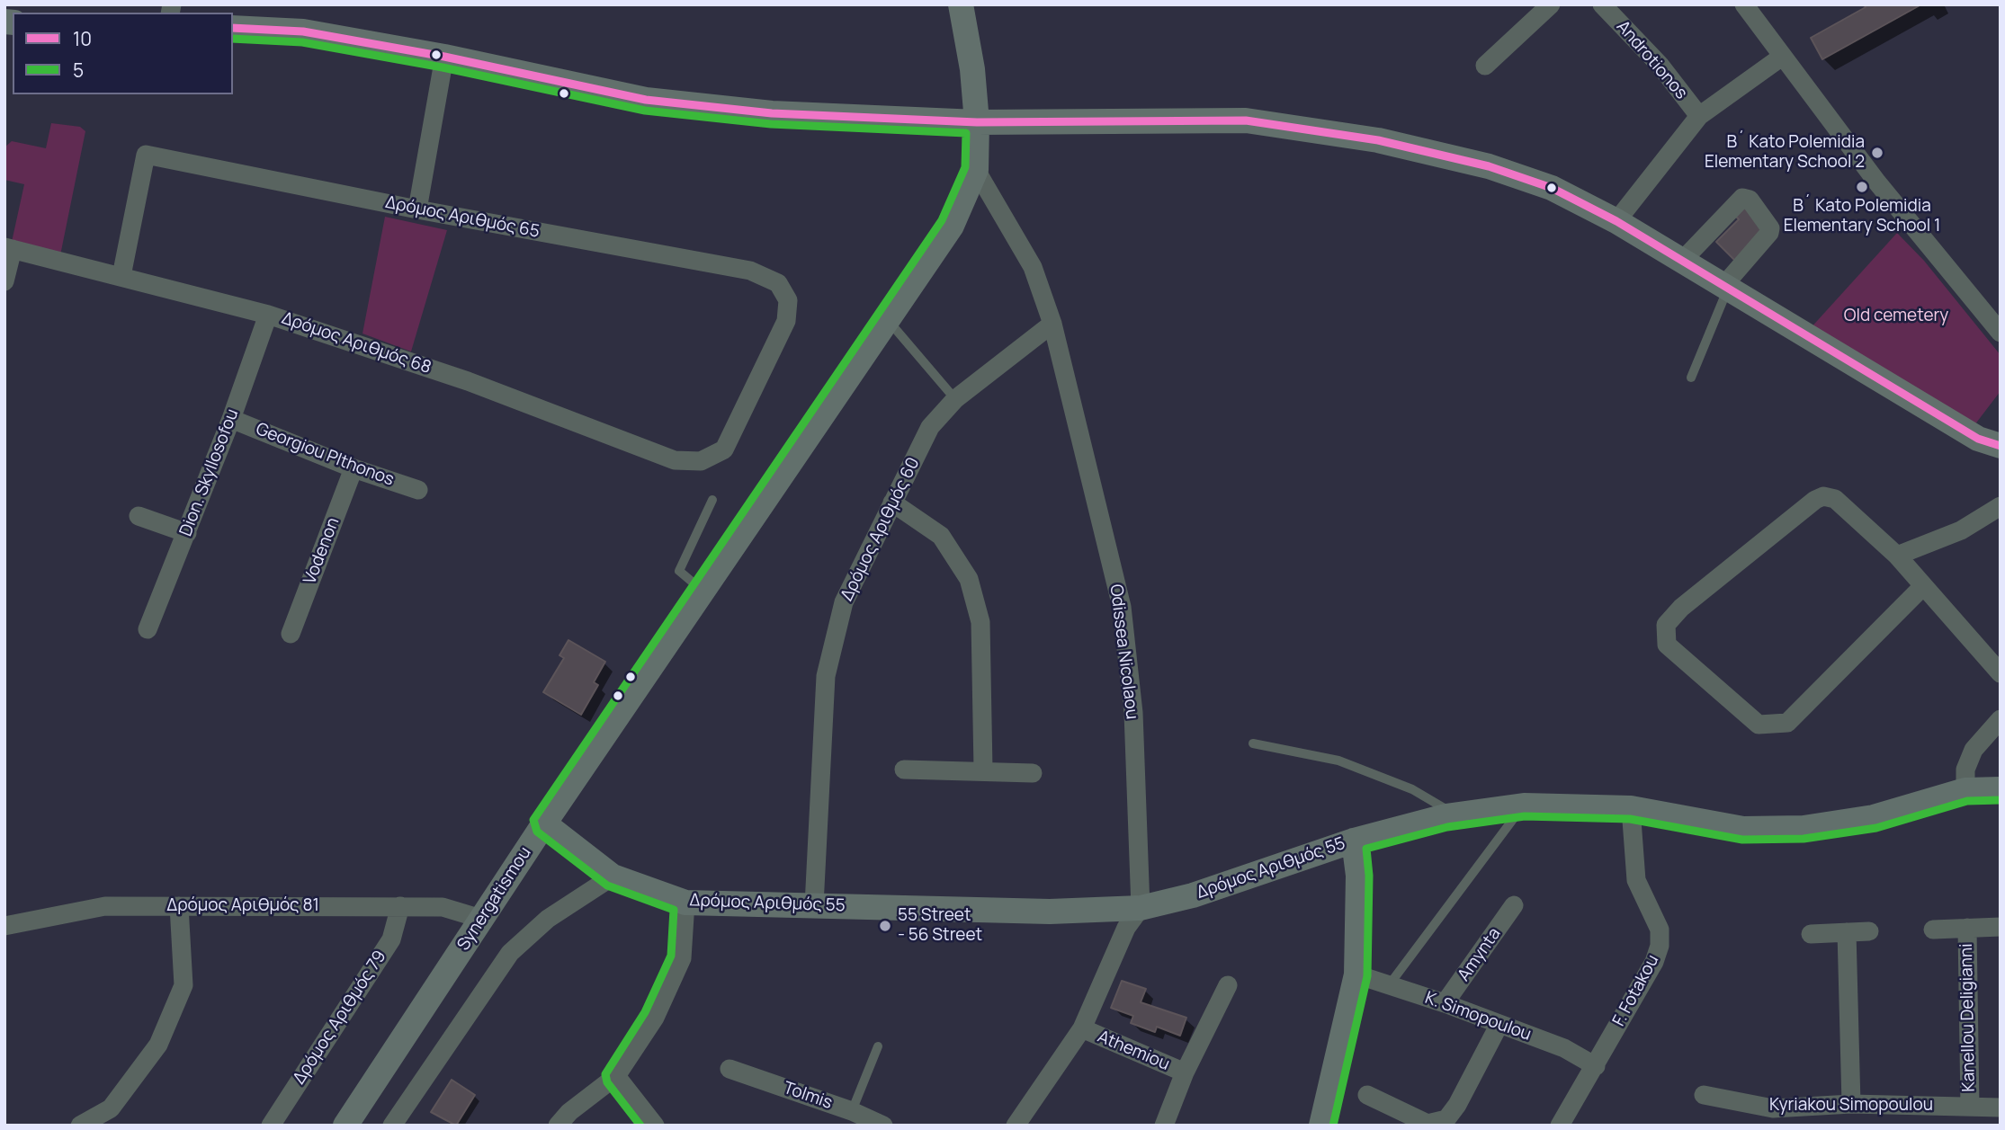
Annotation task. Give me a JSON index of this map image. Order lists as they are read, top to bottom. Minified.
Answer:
{"streets":{"street":["Androtionos","Δρόμος Αριθμός 65","Δρόμος Αριθμός 68","Georgiou Plthonos","Dion. Skyllosofou","Δρόμος Αριθμός 60","Vodenon","Odissea Nicolaou","Δρόμος Αριθμός 55","Synergatismou","Δρόμος Αριθμός 81","Amynta","F. Fotakou","K. Simopoulou","Δρόμος Αριθμός 79","Kanellou Deligianni","Athemiou","Tolmis","Kyriakou Simopoulou"]},"crossings":[["Δρόμος Αριθμός 65","Δρόμος Αριθμός 68"],["Δρόμος Αριθμός 68","Dion. Skyllosofou"],["Georgiou Plthonos","Dion. Skyllosofou"],["Georgiou Plthonos","Vodenon"],["Δρόμος Αριθμός 60","Odissea Nicolaou"],["Δρόμος Αριθμός 60","Δρόμος Αριθμός 55"],["Odissea Nicolaou","Δρόμος Αριθμός 55"],["Odissea Nicolaou","Synergatismou"],["Δρόμος Αριθμός 55","Synergatismou"],["Δρόμος Αριθμός 55","F. Fotakou"],["Synergatismou","Δρόμος Αριθμός 81"],["Δρόμος Αριθμός 81","Δρόμος Αριθμός 79"],["Amynta","K. Simopoulou"],["F. Fotakou","K. Simopoulou"],["Kanellou Deligianni","Kyriakou Simopoulou"]],"parks":["Old cemetery"],"places":["B´ Kato Polemidia Elementary School 2","B´ Kato Polemidia Elementary School 1","55 Street - 56 Street"],"lines":["transit line 10","transit line 5"],"legend":["10","5"]}
